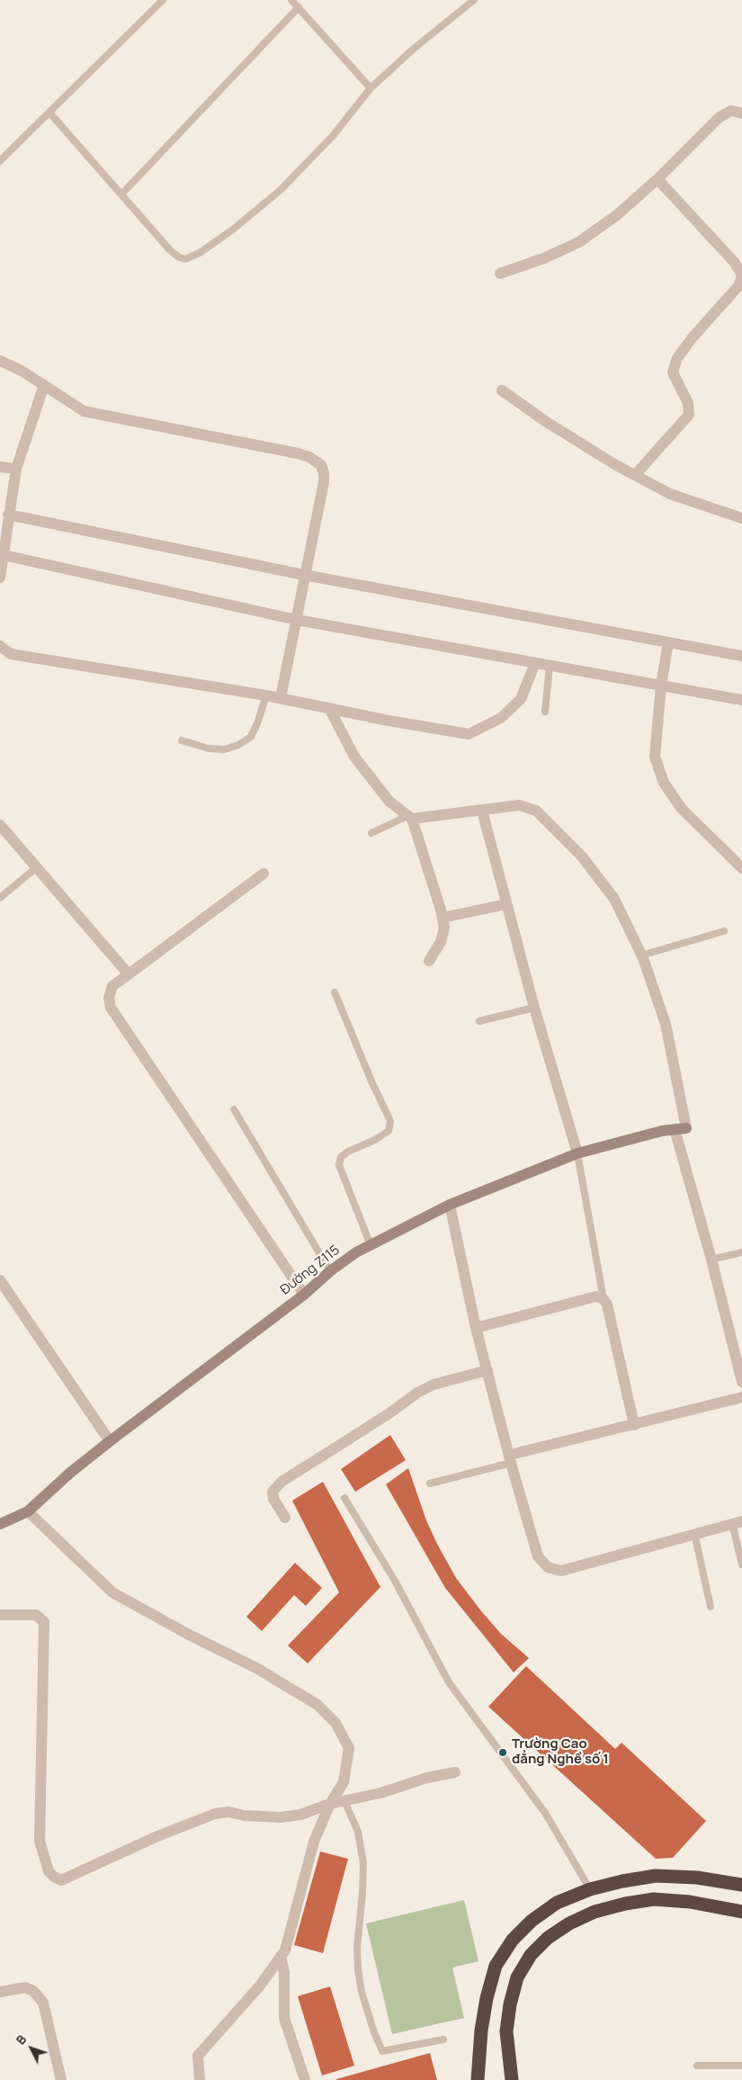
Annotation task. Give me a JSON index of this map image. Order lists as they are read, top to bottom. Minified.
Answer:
{"streets":{"street":["Đường Z115"]},"places":["Trường Cao đẳng Nghề số 1"],"north":"top left"}
